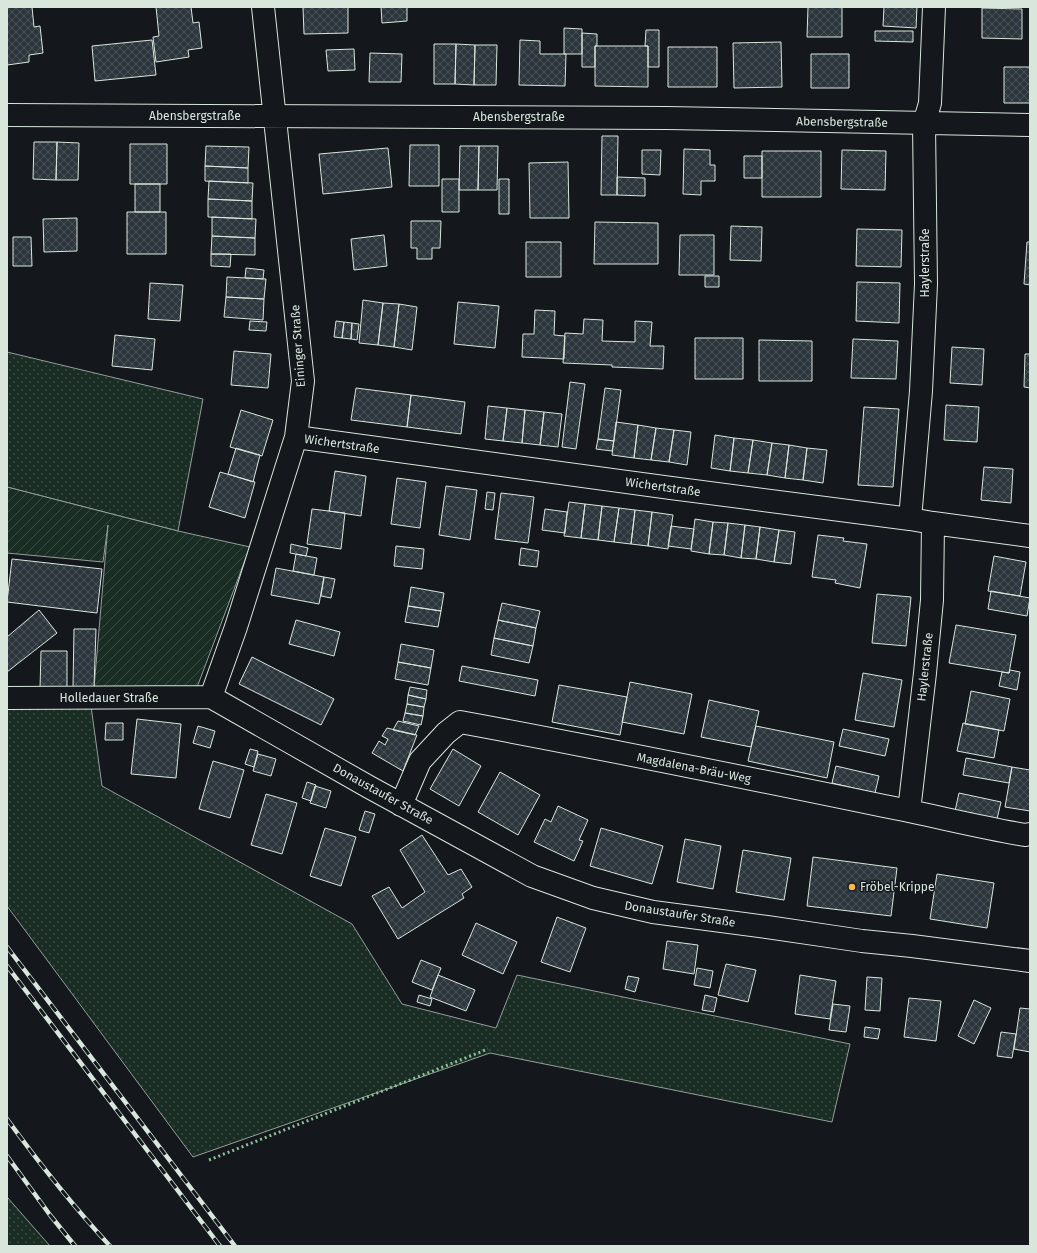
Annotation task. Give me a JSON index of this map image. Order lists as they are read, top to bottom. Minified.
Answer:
{"streets":{"street":["Abensbergstraße","Haylerstraße","Eininger Straße","Wichertstraße","Holledauer Straße","Magdalena-Bräu-Weg","Donaustaufer Straße"]},"crossings":[["Abensbergstraße","Haylerstraße"],["Abensbergstraße","Eininger Straße"],["Haylerstraße","Wichertstraße"],["Haylerstraße","Magdalena-Bräu-Weg"],["Eininger Straße","Wichertstraße"],["Eininger Straße","Holledauer Straße"],["Eininger Straße","Donaustaufer Straße"],["Holledauer Straße","Donaustaufer Straße"],["Magdalena-Bräu-Weg","Donaustaufer Straße"]],"places":["Fröbel-Krippe"]}
